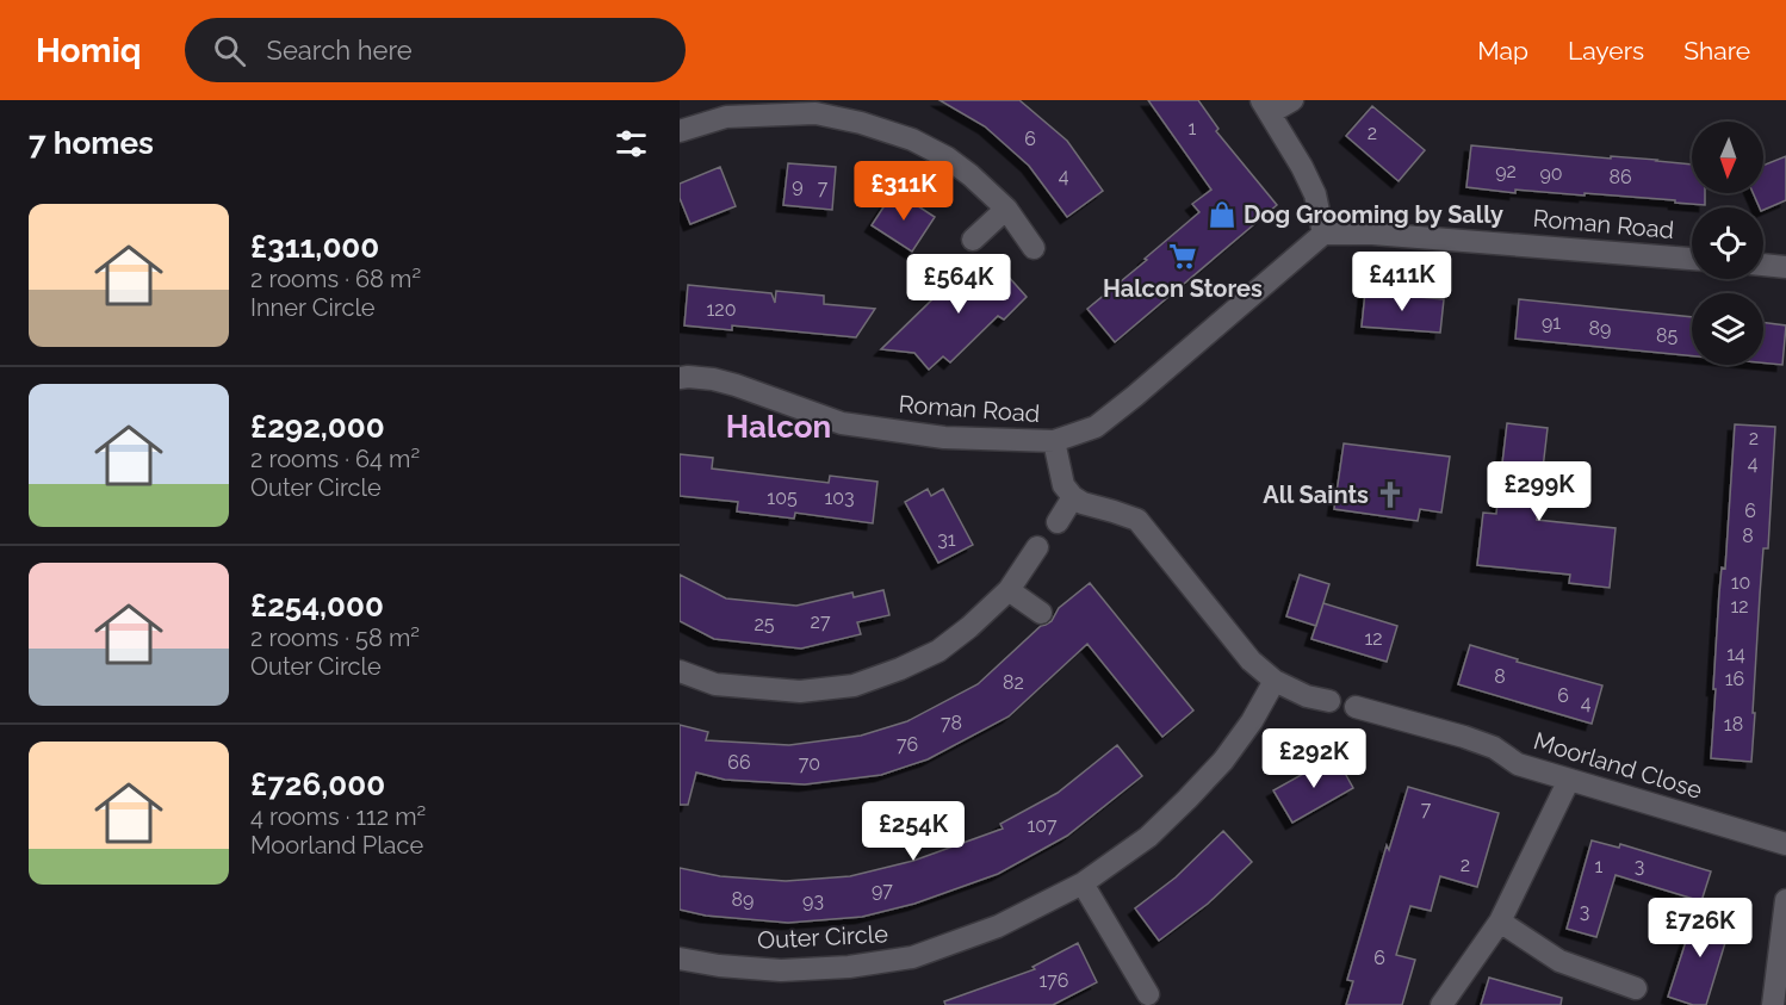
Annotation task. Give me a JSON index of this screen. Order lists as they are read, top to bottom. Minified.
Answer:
{"streets":{"street":["Roman Road","Moorland Close","Outer Circle"]},"districts":["Halcon"],"places":{"shop":["Dog Grooming by Sally"],"supermarket":["Halcon Stores"],"church":["All Saints"]},"house_numbers":["1","2","6","92","90","4","86","9","7","120","91","89","85","2","4","105","103","6","8","31","10","12","27","25","12","14","8","16","82","6","4","78","18","76","66","70","7","107","2","1","3","97","89","93","3","6","176"],"north":"bottom","page":{"header":"Homiq","search":"Search here","nav":["Map","Layers","Share"],"heading":"7 homes","price":["£311K","£411K","£564K","£299K","£292K","£254K","£726K"],"list":[{"name":"£311,000","note":"2 rooms · 68 m² · Inner Circle"},{"name":"£292,000","note":"2 rooms · 64 m² · Outer Circle"},{"name":"£254,000","note":"2 rooms · 58 m² · Outer Circle"},{"name":"£726,000","note":"4 rooms · 112 m² · Moorland Place"}]}}
